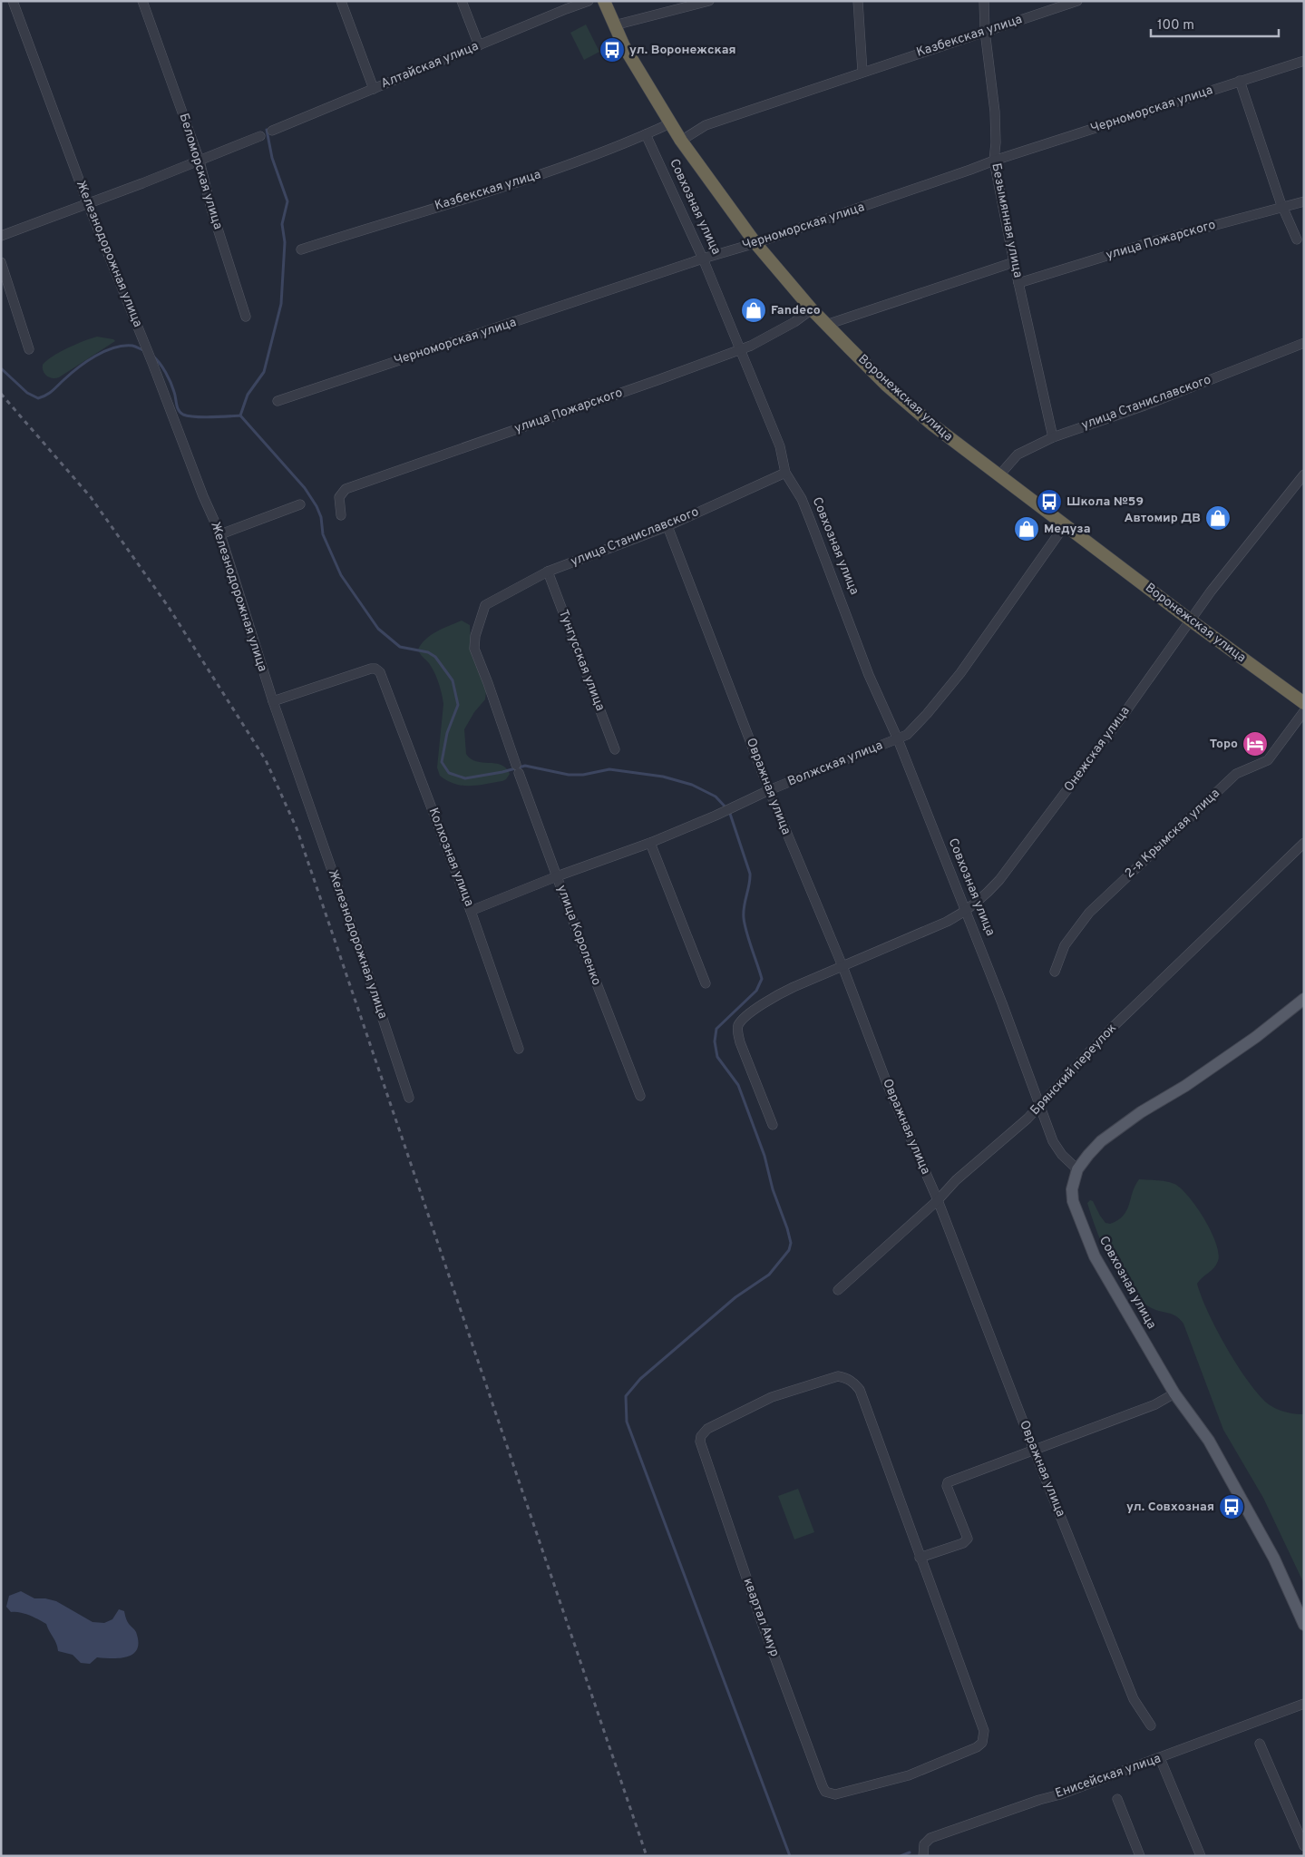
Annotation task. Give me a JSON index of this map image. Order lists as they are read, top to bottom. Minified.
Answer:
{"streets":{"highway":["Воронежская улица"],"main road":["Совхозная улица"],"street":["Казбекская улица","Алтайская улица","Черноморская улица","Беломорская улица","Безымянная улица","улица Пожарского","Железнодорожная улица","улица Станиславского","Тунгусская улица","Онежская улица","Волжская улица","Овражная улица","2-я Крымская улица","Колхозная улица","улица Короленко","Брянский переулок","квартал Амур","Енисейская улица"]},"crossings":[["Казбекская улица","Совхозная улица"],["Казбекская улица","Безымянная улица"],["Казбекская улица","Воронежская улица"],["Черноморская улица","Совхозная улица"],["Черноморская улица","Безымянная улица"],["Черноморская улица","Воронежская улица"],["Совхозная улица","улица Пожарского"],["Совхозная улица","улица Станиславского"],["Совхозная улица","Онежская улица"],["Совхозная улица","Волжская улица"],["Совхозная улица","Брянский переулок"],["Безымянная улица","улица Пожарского"],["Безымянная улица","улица Станиславского"],["улица Пожарского","Воронежская улица"],["Железнодорожная улица","Колхозная улица"],["Воронежская улица","улица Станиславского"],["Воронежская улица","Онежская улица"],["Воронежская улица","Волжская улица"],["улица Станиславского","Тунгусская улица"],["улица Станиславского","Овражная улица"],["улица Станиславского","улица Короленко"],["Онежская улица","Овражная улица"],["Волжская улица","Овражная улица"],["Волжская улица","Колхозная улица"],["Волжская улица","улица Короленко"],["Овражная улица","Брянский переулок"]],"places":{"bus stop":["ул. Воронежская","Школа №59","ул. Совхозная"],"shop":["Fandeco","Автомир ДВ","Медуза"],"hotel":["Торо"]},"scale_bar":"100 m"}
